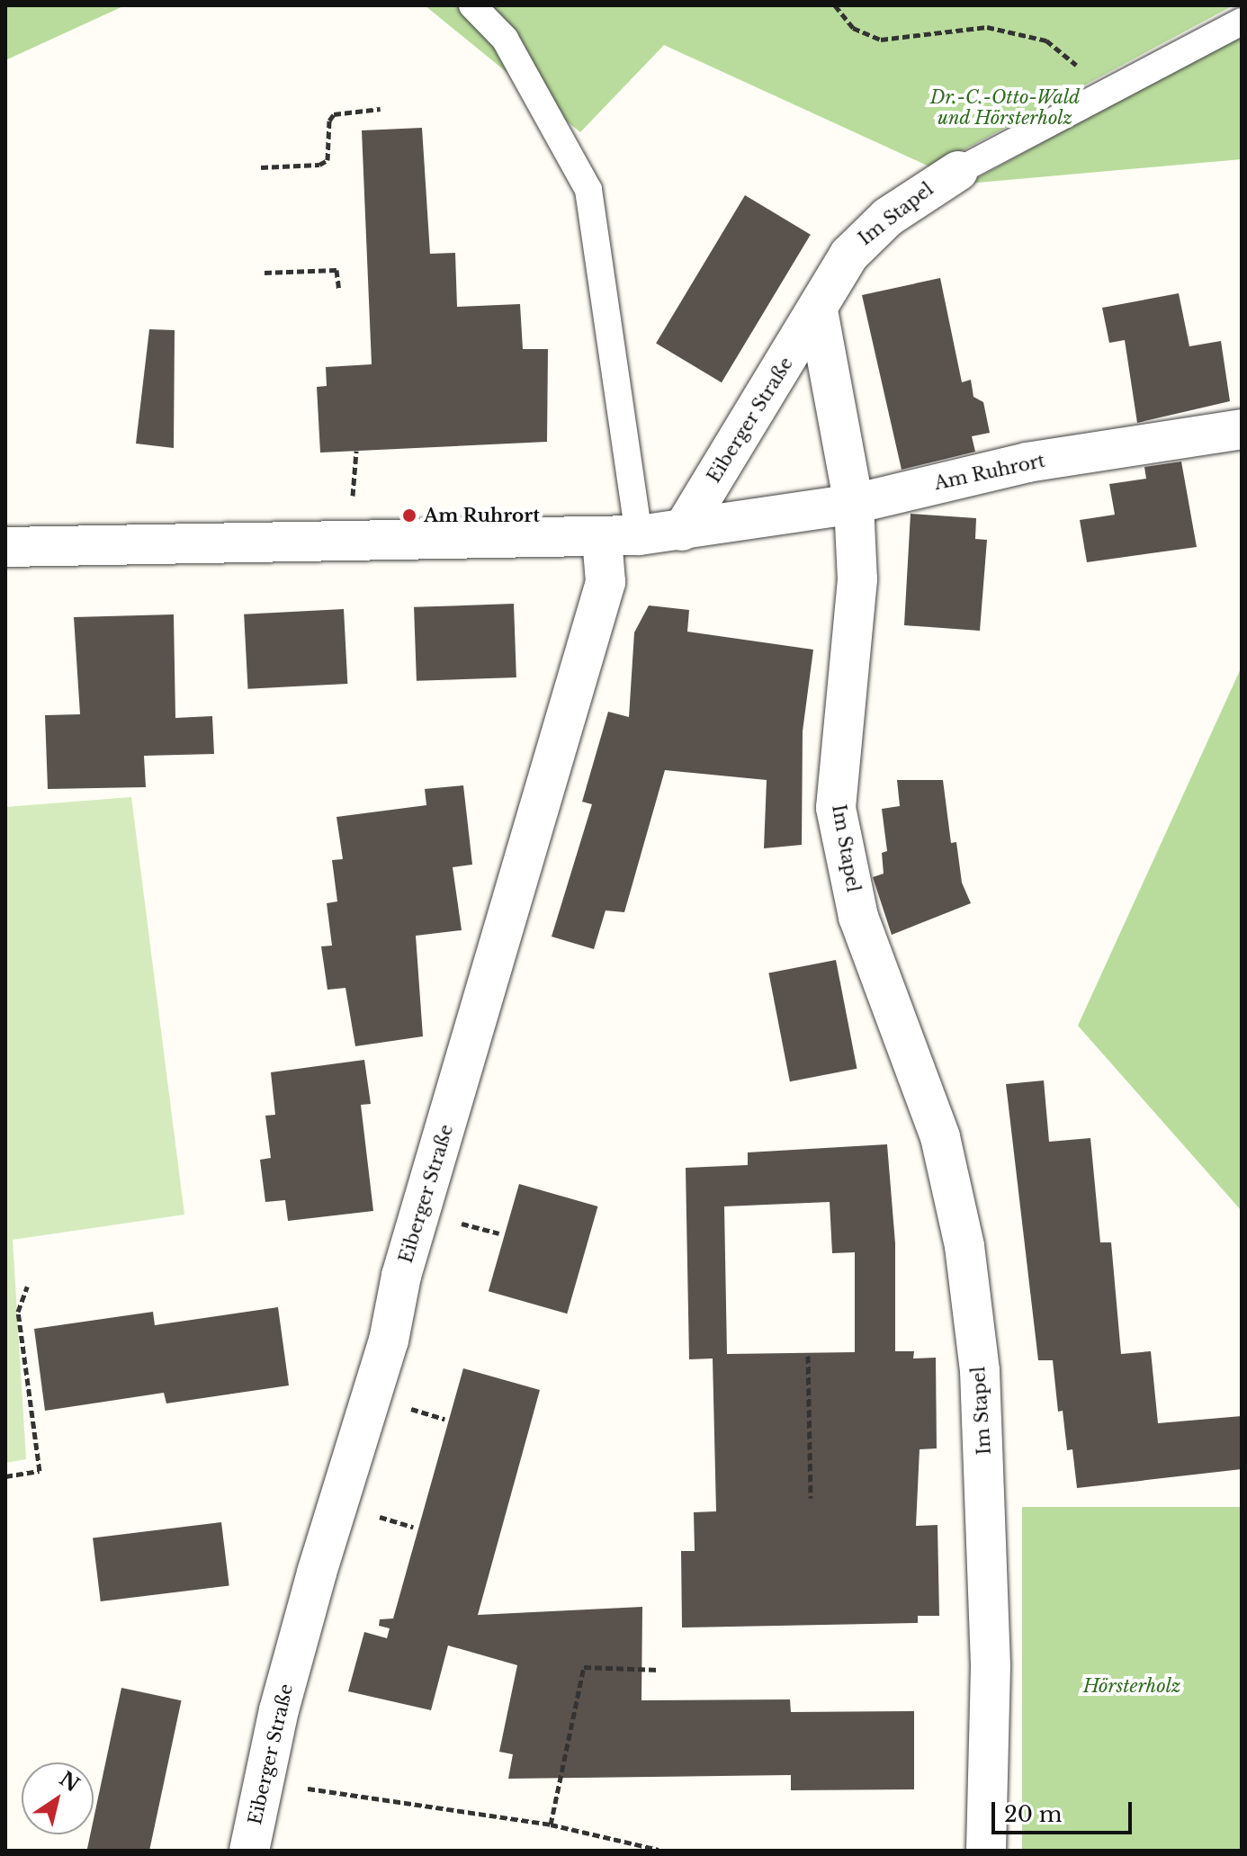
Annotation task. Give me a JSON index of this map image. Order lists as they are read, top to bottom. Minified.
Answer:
{"streets":{"street":["Im Stapel","Eiberger Straße","Am Ruhrort"]},"crossings":[["Im Stapel","Eiberger Straße"],["Im Stapel","Am Ruhrort"],["Eiberger Straße","Am Ruhrort"]],"parks":["Dr.-C.-Otto-Wald und Hörsterholz","Hörsterholz"],"places":["Am Ruhrort"],"scale_bar":"20 m","north":"top right"}
